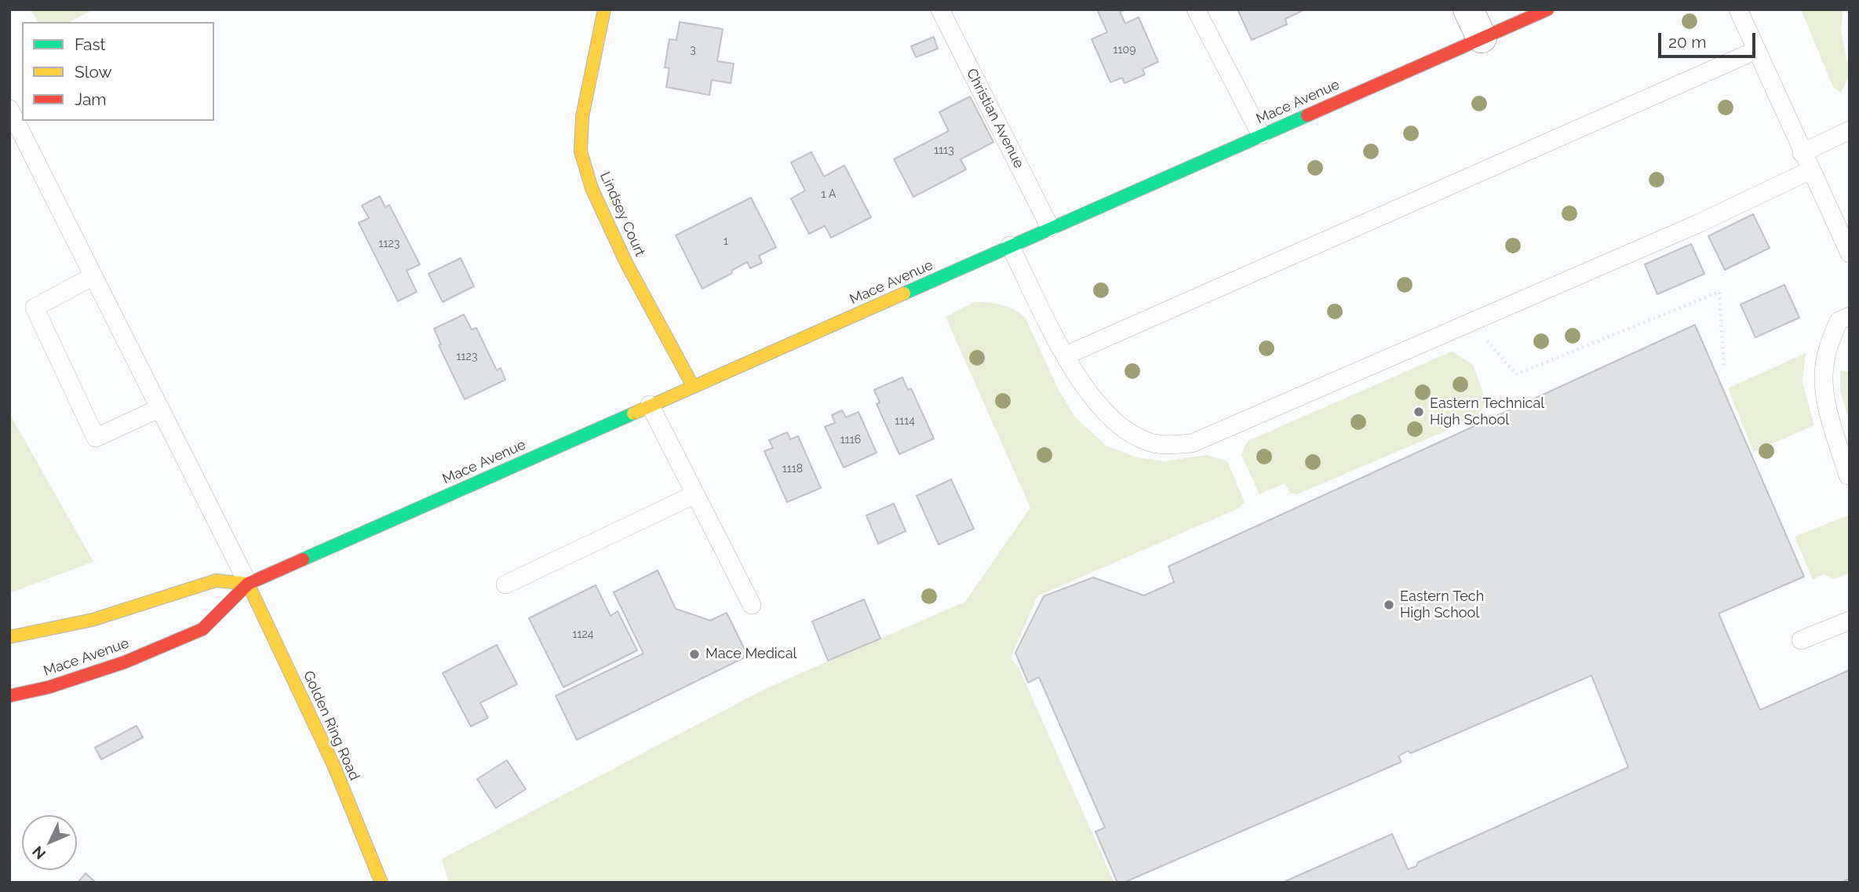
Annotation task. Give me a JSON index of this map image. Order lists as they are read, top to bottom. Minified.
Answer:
{"streets":{"main road":["Mace Avenue","Lindsey Court","Golden Ring Road"],"lane":["Christian Avenue"]},"crossings":[["Mace Avenue","Christian Avenue"],["Mace Avenue","Lindsey Court"],["Mace Avenue","Golden Ring Road"]],"places":["Eastern Technical High School","Eastern Tech High School","Mace Medical"],"house_numbers":["3","1109","1113","1 A","1","1123","1123","1114","1116","1118","1124"],"legend":["Fast","Slow","Jam"],"scale_bar":"20 m","north":"bottom left"}
